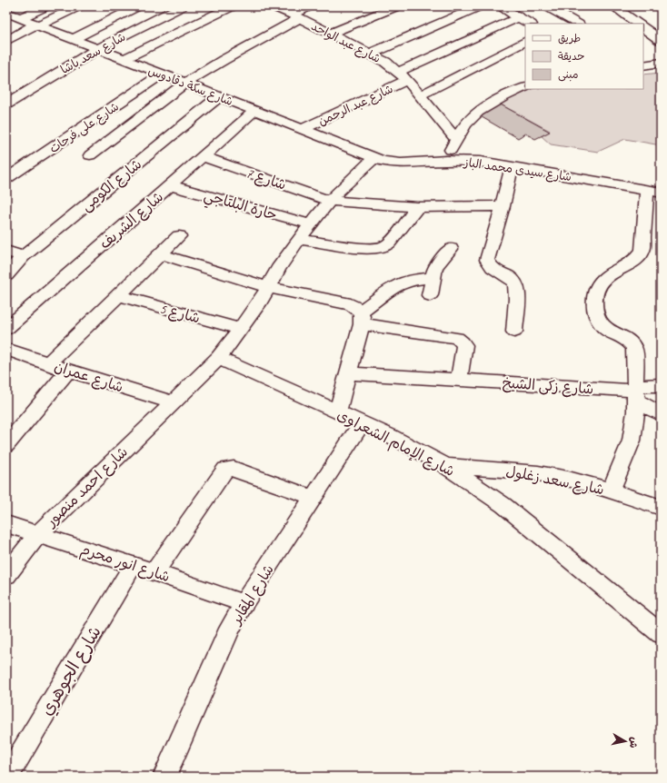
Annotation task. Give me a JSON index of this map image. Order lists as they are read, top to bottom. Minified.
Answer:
{"streets":{"street":["شارع عبد الواحد","شارع سعد باشا","شارع سكة دقادوس","شارع عبد الرحمن","شارع على فرحات","شارع سيدى محمد الباز","شارع 7","شارع الكومى","حارة البلتاجي","شارع الشريف","شارع 5","شارع عمران","شارع زكى الشيخ","شارع الإمام الشعراوى","شارع سعد زغلول","شارع احمد منصور","شارع انور محرم","شارع المقابر","شارع الجوهري"]},"crossings":[["شارع عبد الواحد","شارع عبد الرحمن"],["شارع سعد باشا","شارع سكة دقادوس"],["شارع سكة دقادوس","شارع عبد الرحمن"],["شارع سكة دقادوس","شارع على فرحات"],["شارع سكة دقادوس","شارع سيدى محمد الباز"],["شارع سكة دقادوس","شارع الكومى"],["شارع سكة دقادوس","شارع الشريف"],["شارع 7","شارع الشريف"],["حارة البلتاجي","شارع الشريف"],["شارع عمران","شارع احمد منصور"],["شارع الإمام الشعراوى","شارع سعد زغلول"],["شارع الإمام الشعراوى","شارع المقابر"],["شارع احمد منصور","شارع انور محرم"],["شارع انور محرم","شارع المقابر"],["شارع انور محرم","شارع الجوهري"]],"legend":["طريق","حديقة","مبنى"],"north":"right"}
